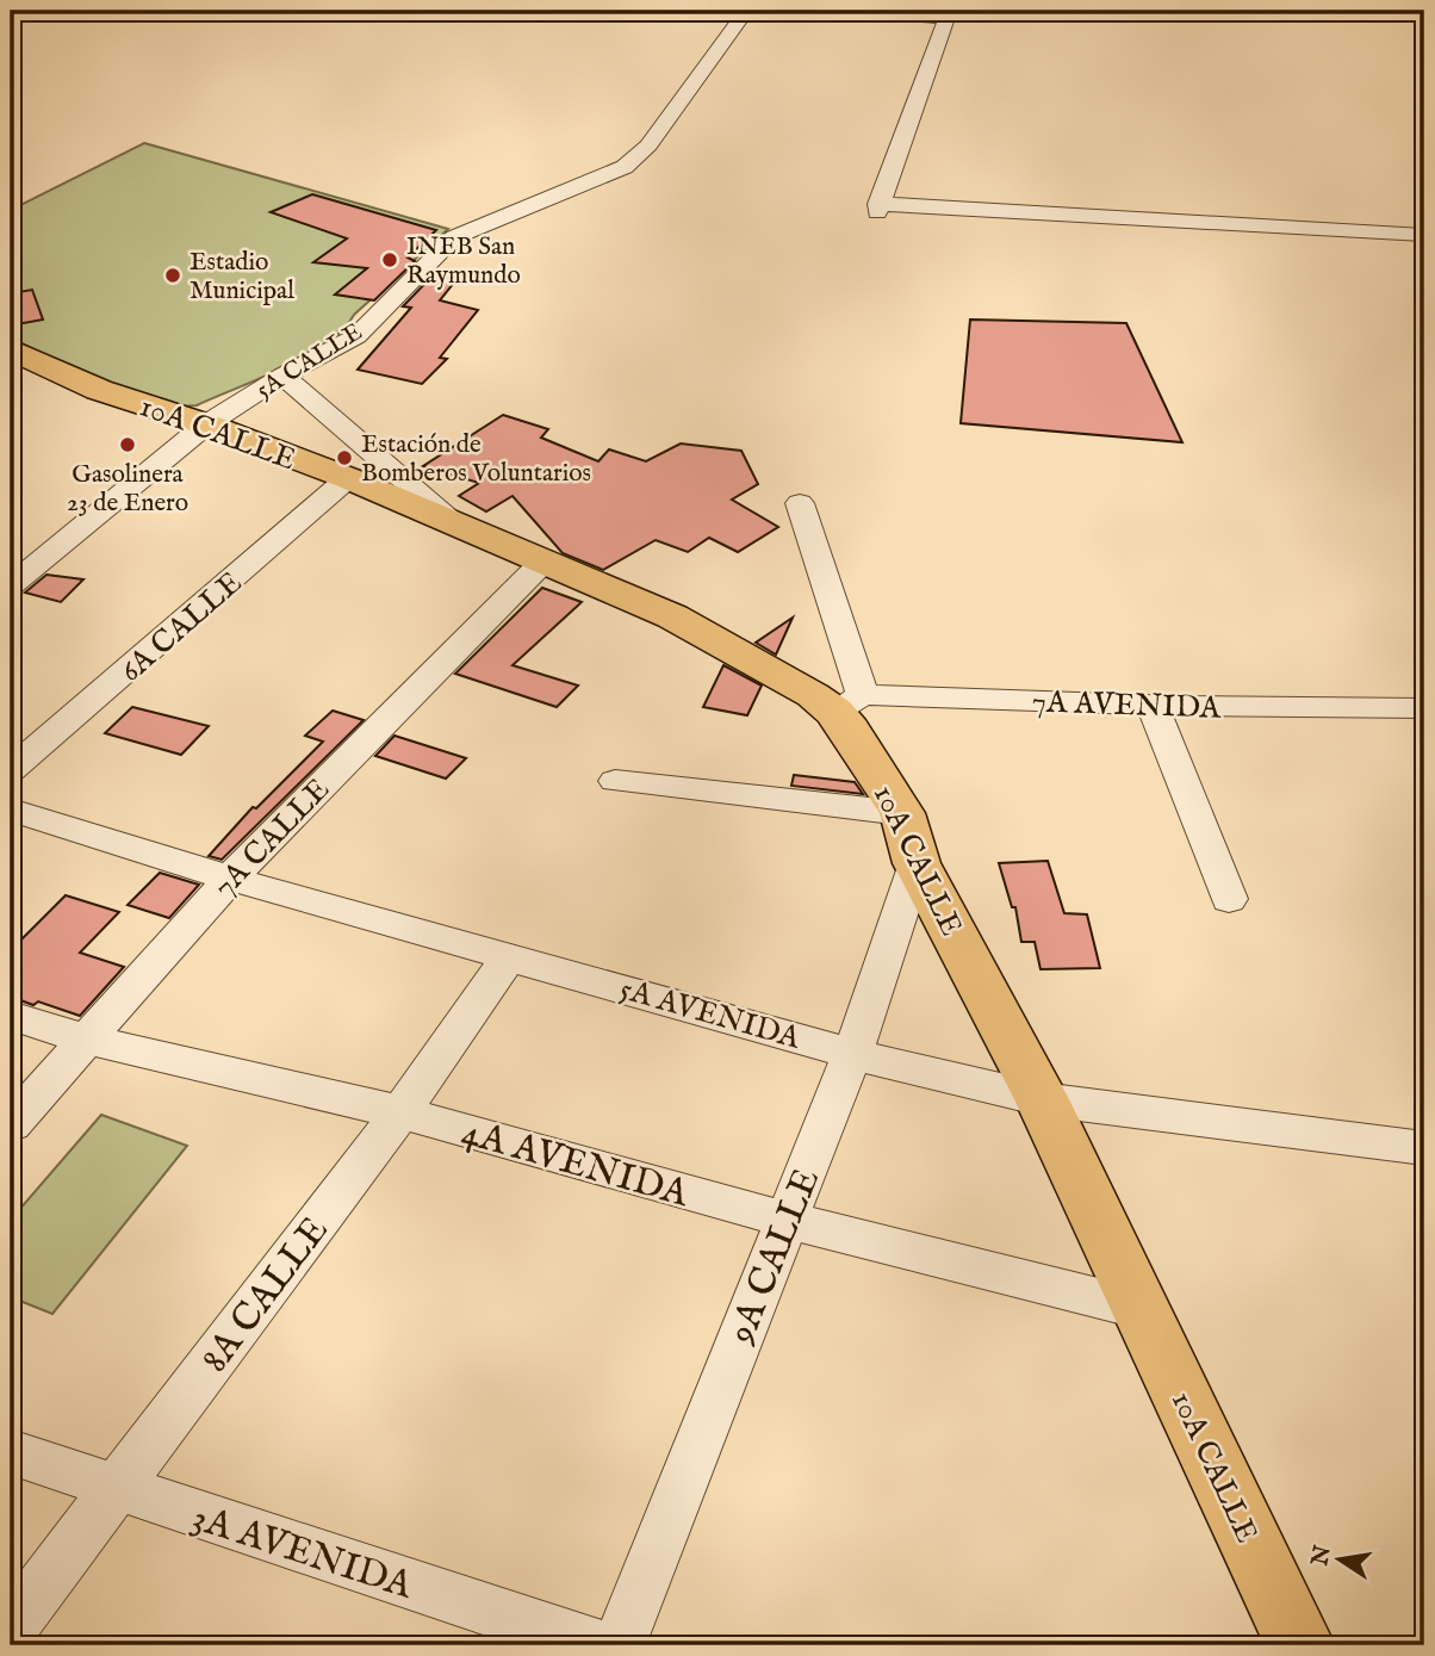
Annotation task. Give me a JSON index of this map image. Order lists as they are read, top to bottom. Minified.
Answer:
{"streets":{"main road":["10A CALLE"],"street":["5A CALLE","6A CALLE","7A AVENIDA","7A CALLE","5A AVENIDA","4A AVENIDA","9A CALLE","8A CALLE","3A AVENIDA"]},"crossings":[["5A CALLE","10A CALLE"],["10A CALLE","6A CALLE"],["10A CALLE","7A AVENIDA"],["10A CALLE","7A CALLE"],["10A CALLE","5A AVENIDA"],["10A CALLE","4A AVENIDA"],["10A CALLE","9A CALLE"],["7A CALLE","5A AVENIDA"],["7A CALLE","4A AVENIDA"],["5A AVENIDA","9A CALLE"],["5A AVENIDA","8A CALLE"],["4A AVENIDA","9A CALLE"],["4A AVENIDA","8A CALLE"],["8A CALLE","3A AVENIDA"]],"places":["INEB San Raymundo","Estadio Municipal","Gasolinera 23 de Enero","Estación de Bomberos Voluntarios"],"north":"left"}
